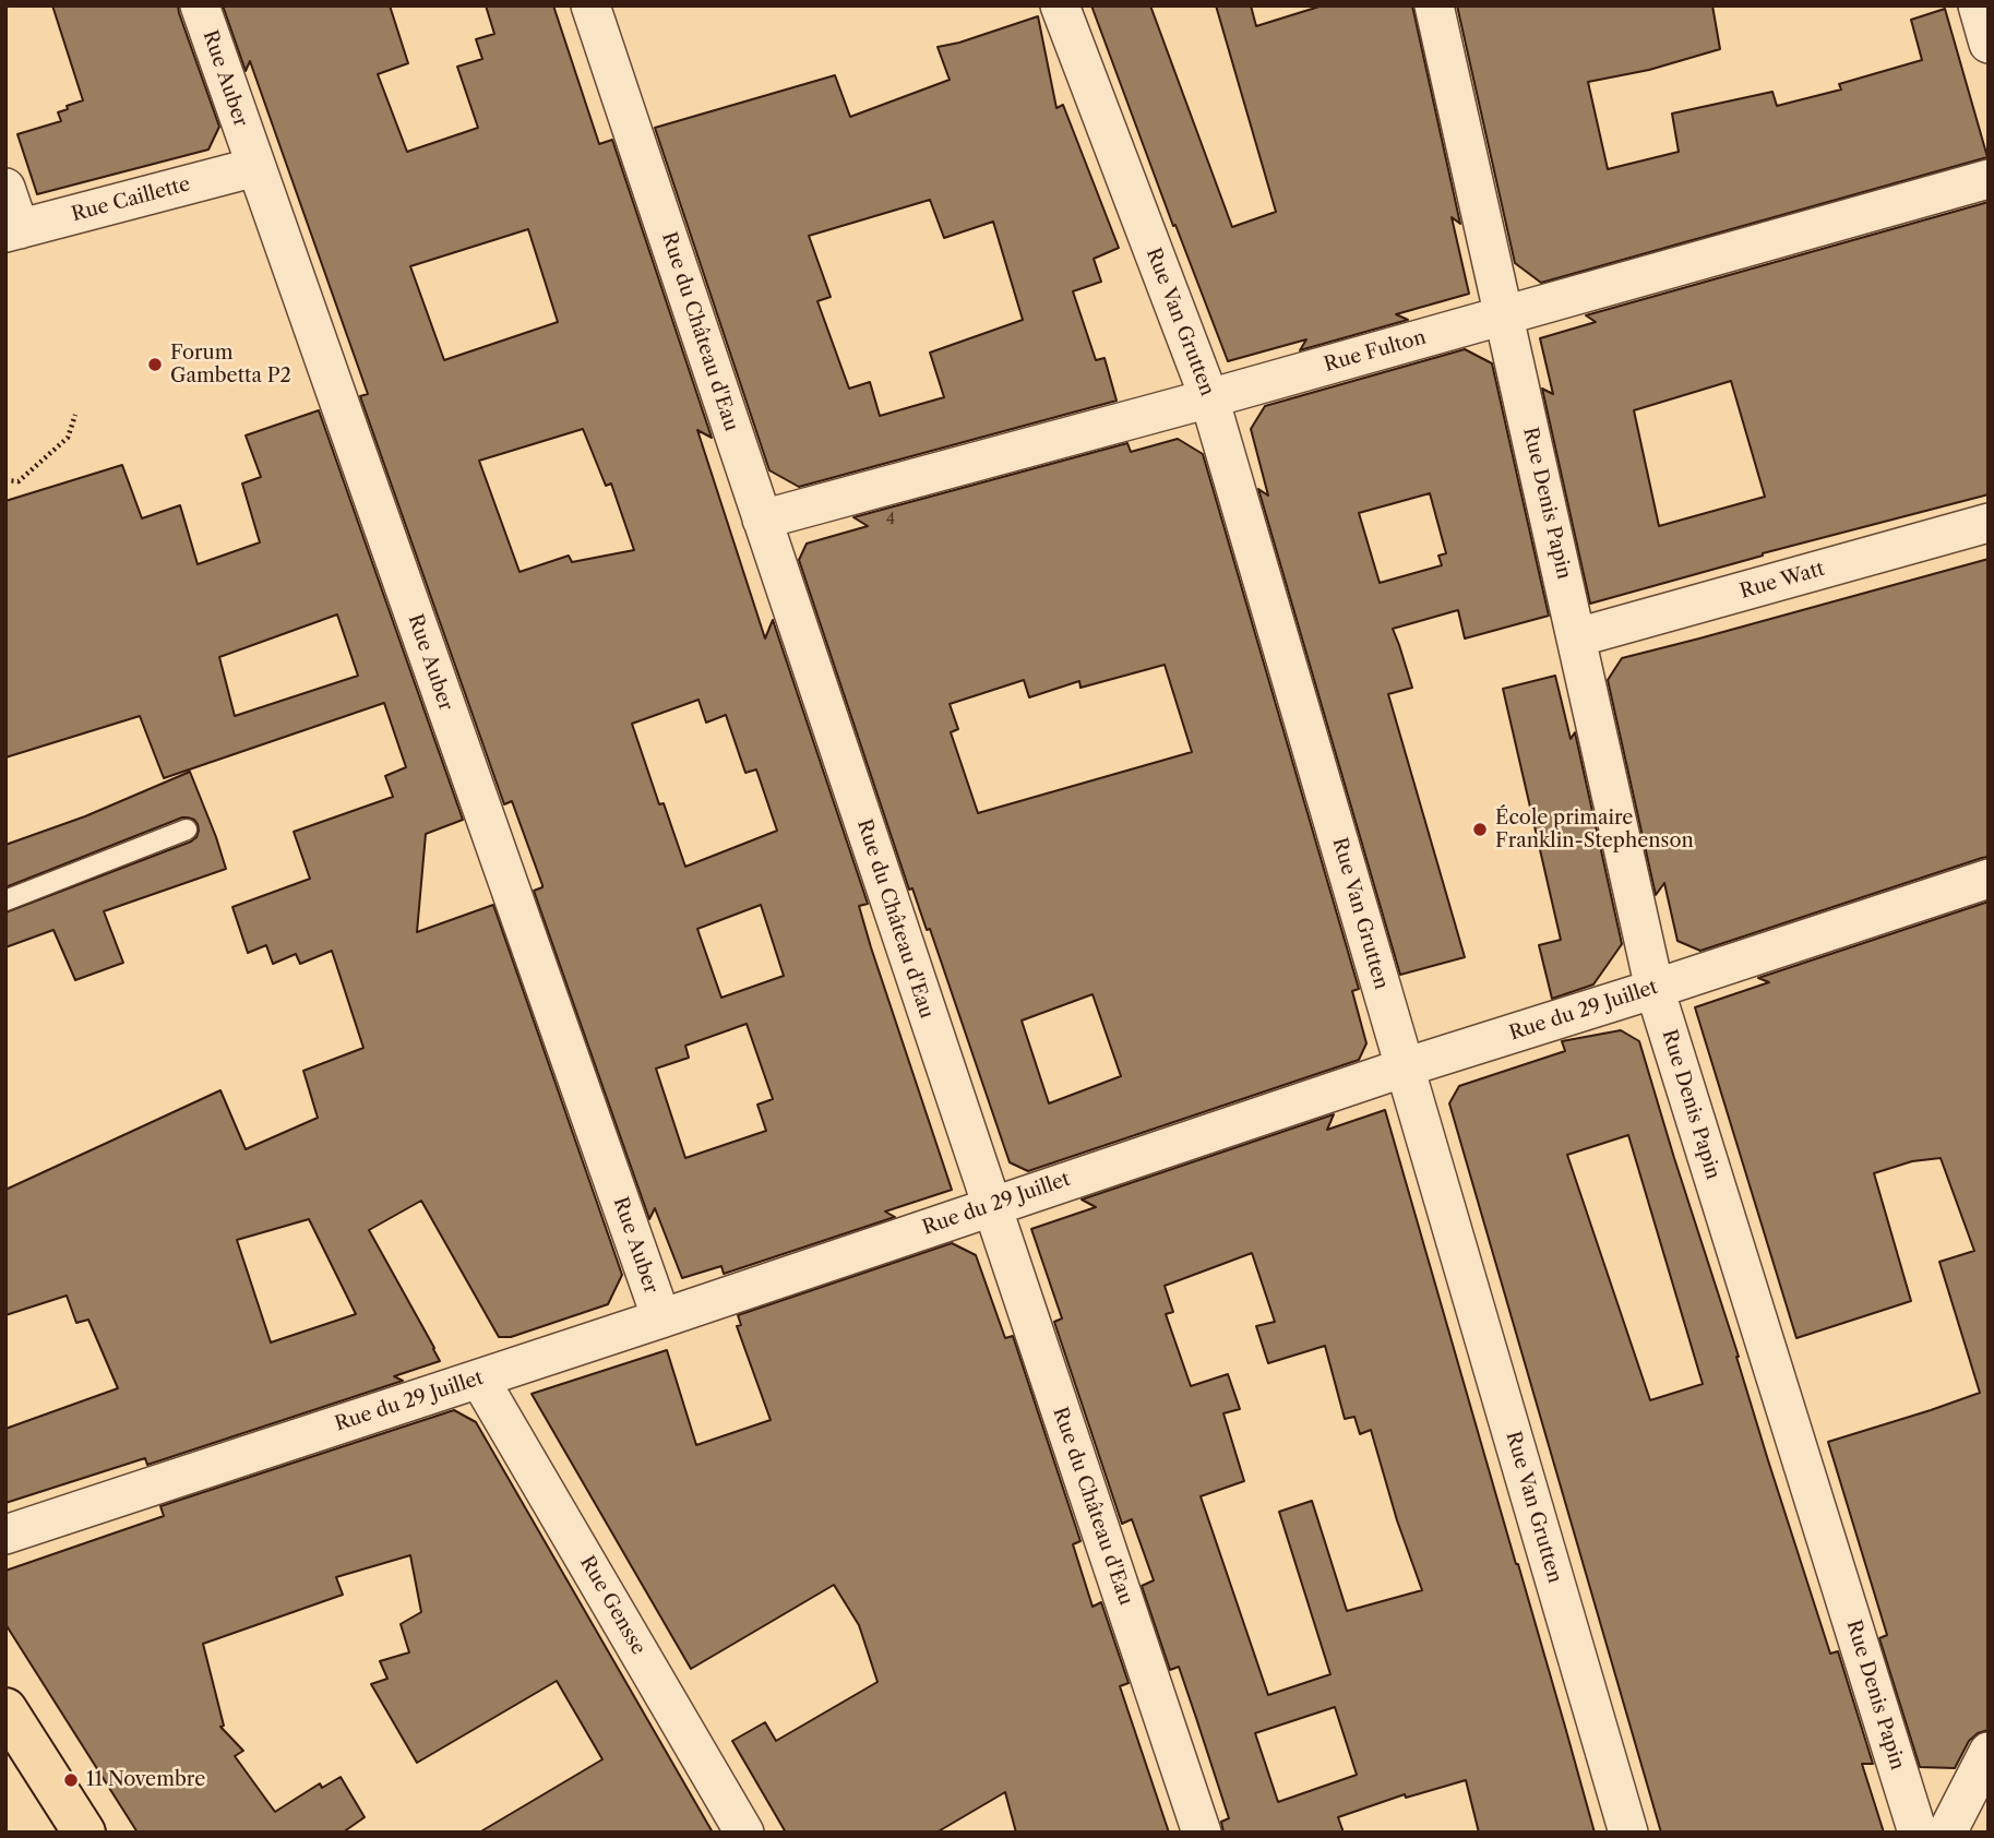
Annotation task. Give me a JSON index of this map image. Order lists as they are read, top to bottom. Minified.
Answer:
{"streets":{"street":["Rue Auber","Rue Caillette","Rue Van Grutten","Rue du Château d'Eau","Rue Fulton","Rue Denis Papin","Rue Watt","Rue du 29 Juillet","Rue Gensse"]},"crossings":[["Rue Auber","Rue Caillette"],["Rue Auber","Rue du 29 Juillet"],["Rue Van Grutten","Rue Fulton"],["Rue Van Grutten","Rue du 29 Juillet"],["Rue du Château d'Eau","Rue Fulton"],["Rue du Château d'Eau","Rue du 29 Juillet"],["Rue Fulton","Rue Denis Papin"],["Rue Denis Papin","Rue Watt"],["Rue Denis Papin","Rue du 29 Juillet"],["Rue du 29 Juillet","Rue Gensse"]],"places":["Forum Gambetta P2","École primaire Franklin-Stephenson","11 Novembre"],"house_numbers":["4"]}
